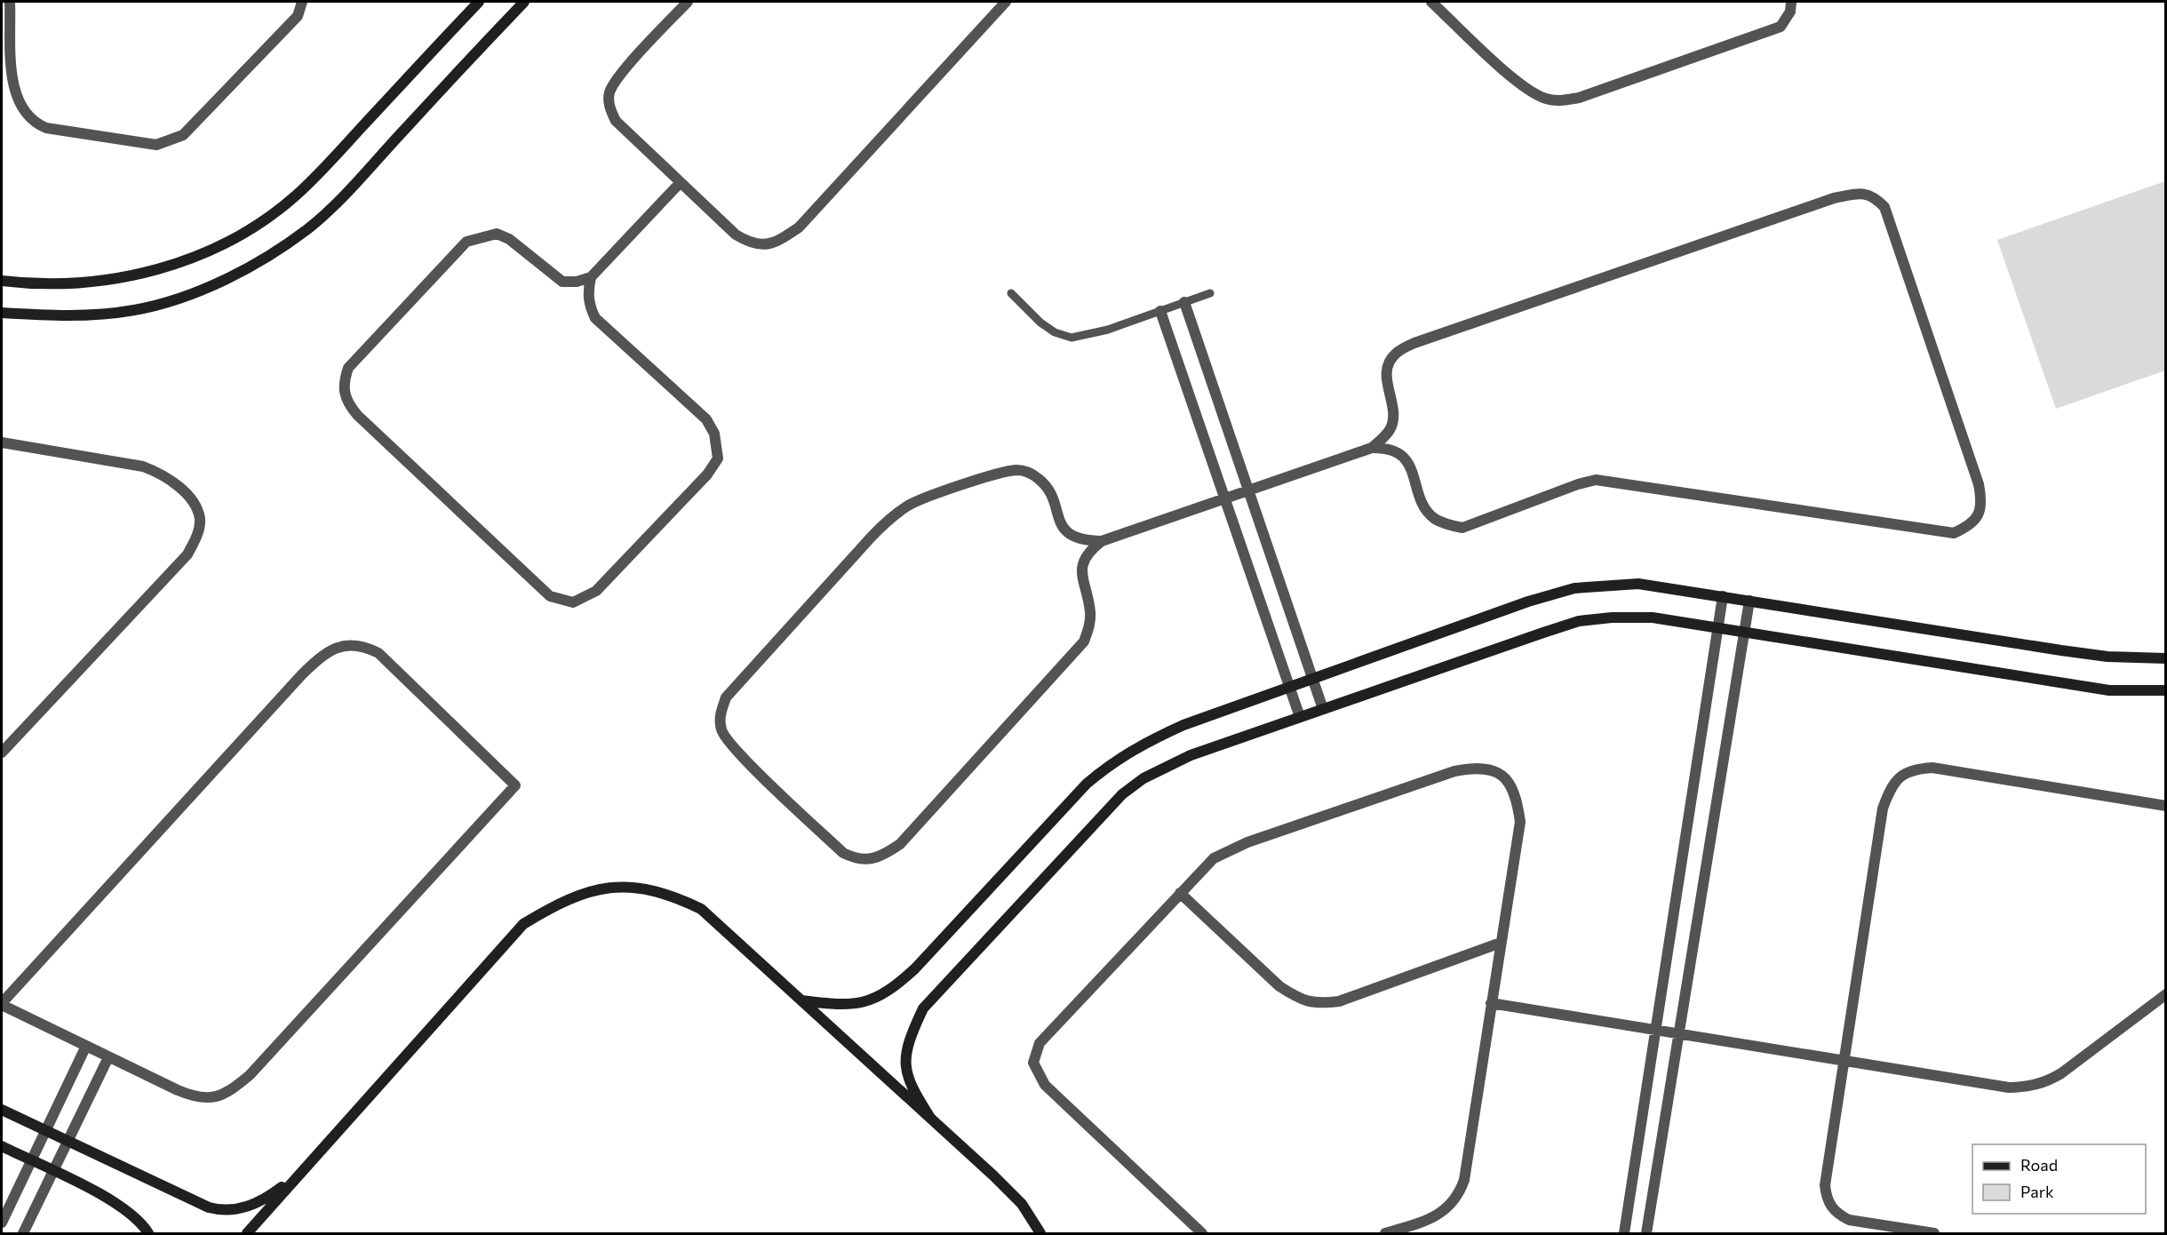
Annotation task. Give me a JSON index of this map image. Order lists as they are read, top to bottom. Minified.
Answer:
{"legend":["Road","Park"]}
